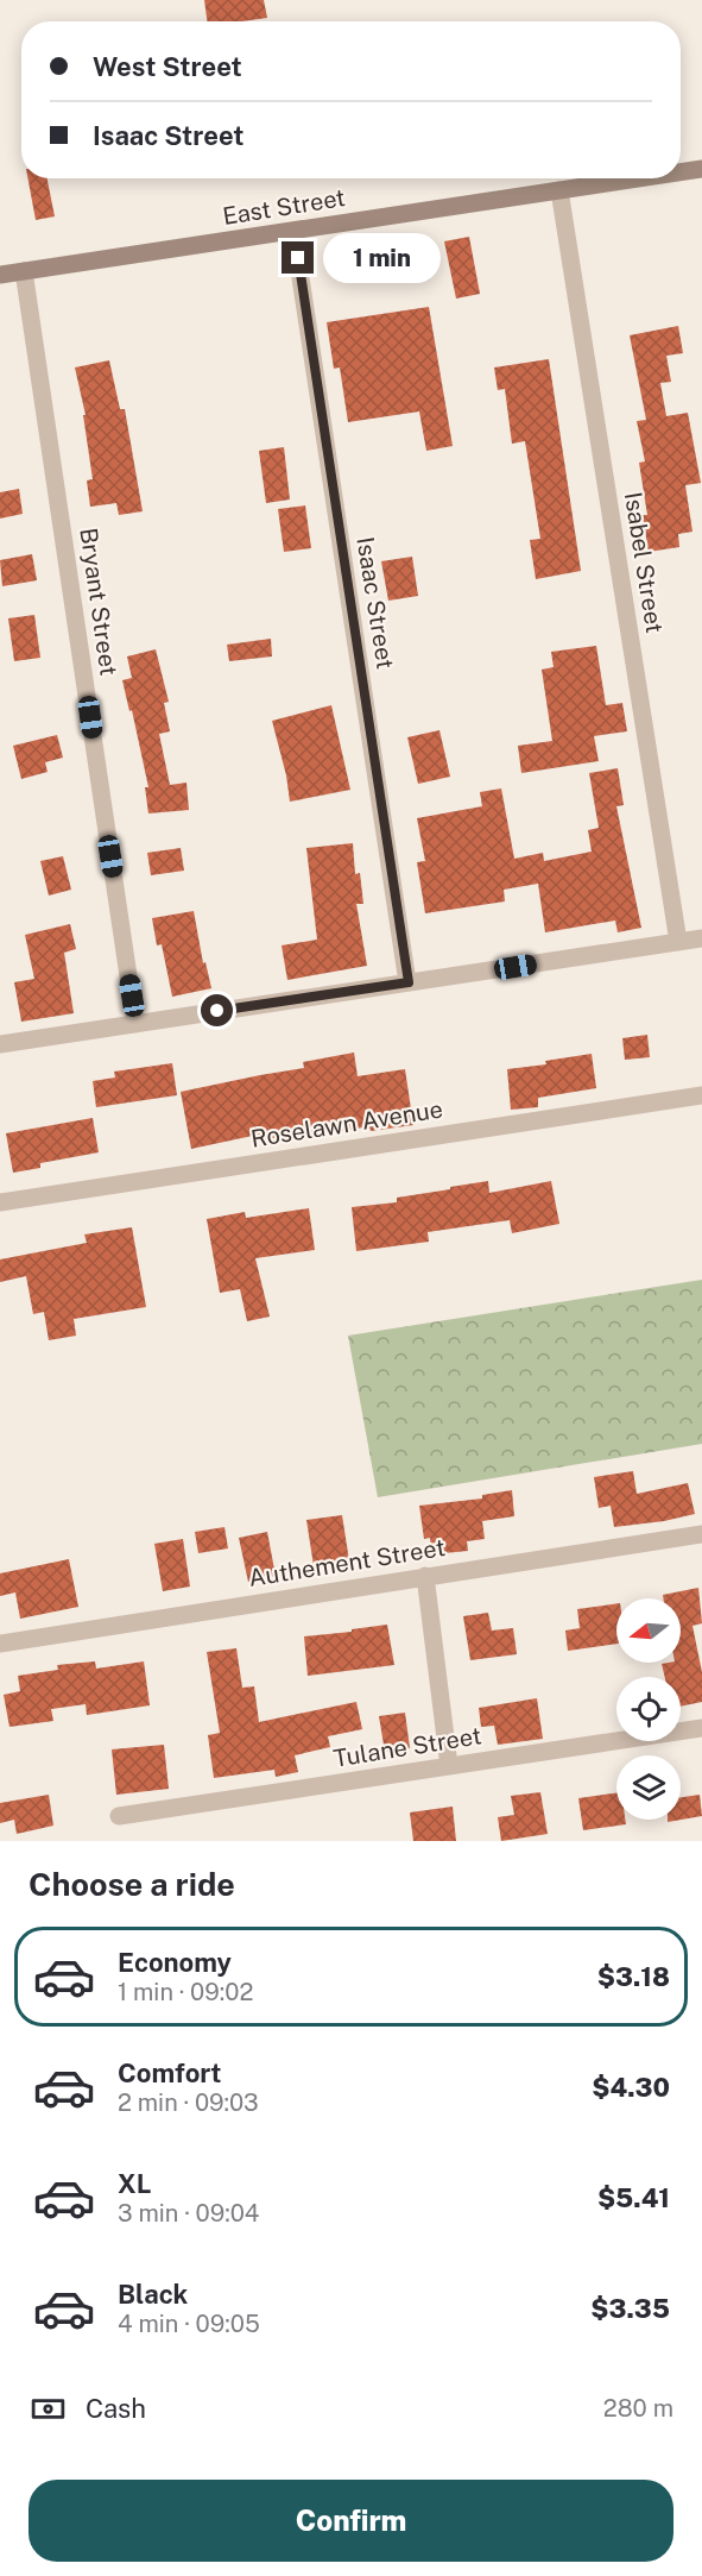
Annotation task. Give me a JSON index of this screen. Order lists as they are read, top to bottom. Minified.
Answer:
{"streets":{"street":["East Street","Isabel Street","Bryant Street","Isaac Street","Roselawn Avenue","Authement Street","Tulane Street"]},"crossings":[["East Street","Isabel Street"],["East Street","Bryant Street"],["East Street","Isaac Street"]],"north":"left","page":{"banner":["West Street","Isaac Street"],"bubble":"1 min","heading":"Choose a ride","list":[{"name":"Economy","note":"1 min · 09:02","value":"$3.18"},{"name":"Comfort","note":"2 min · 09:03","value":"$4.30"},{"name":"XL","note":"3 min · 09:04","value":"$5.41"},{"name":"Black","note":"4 min · 09:05","value":"$3.35"}],"pay":["Cash","280 m"],"buttons":"Confirm"}}
